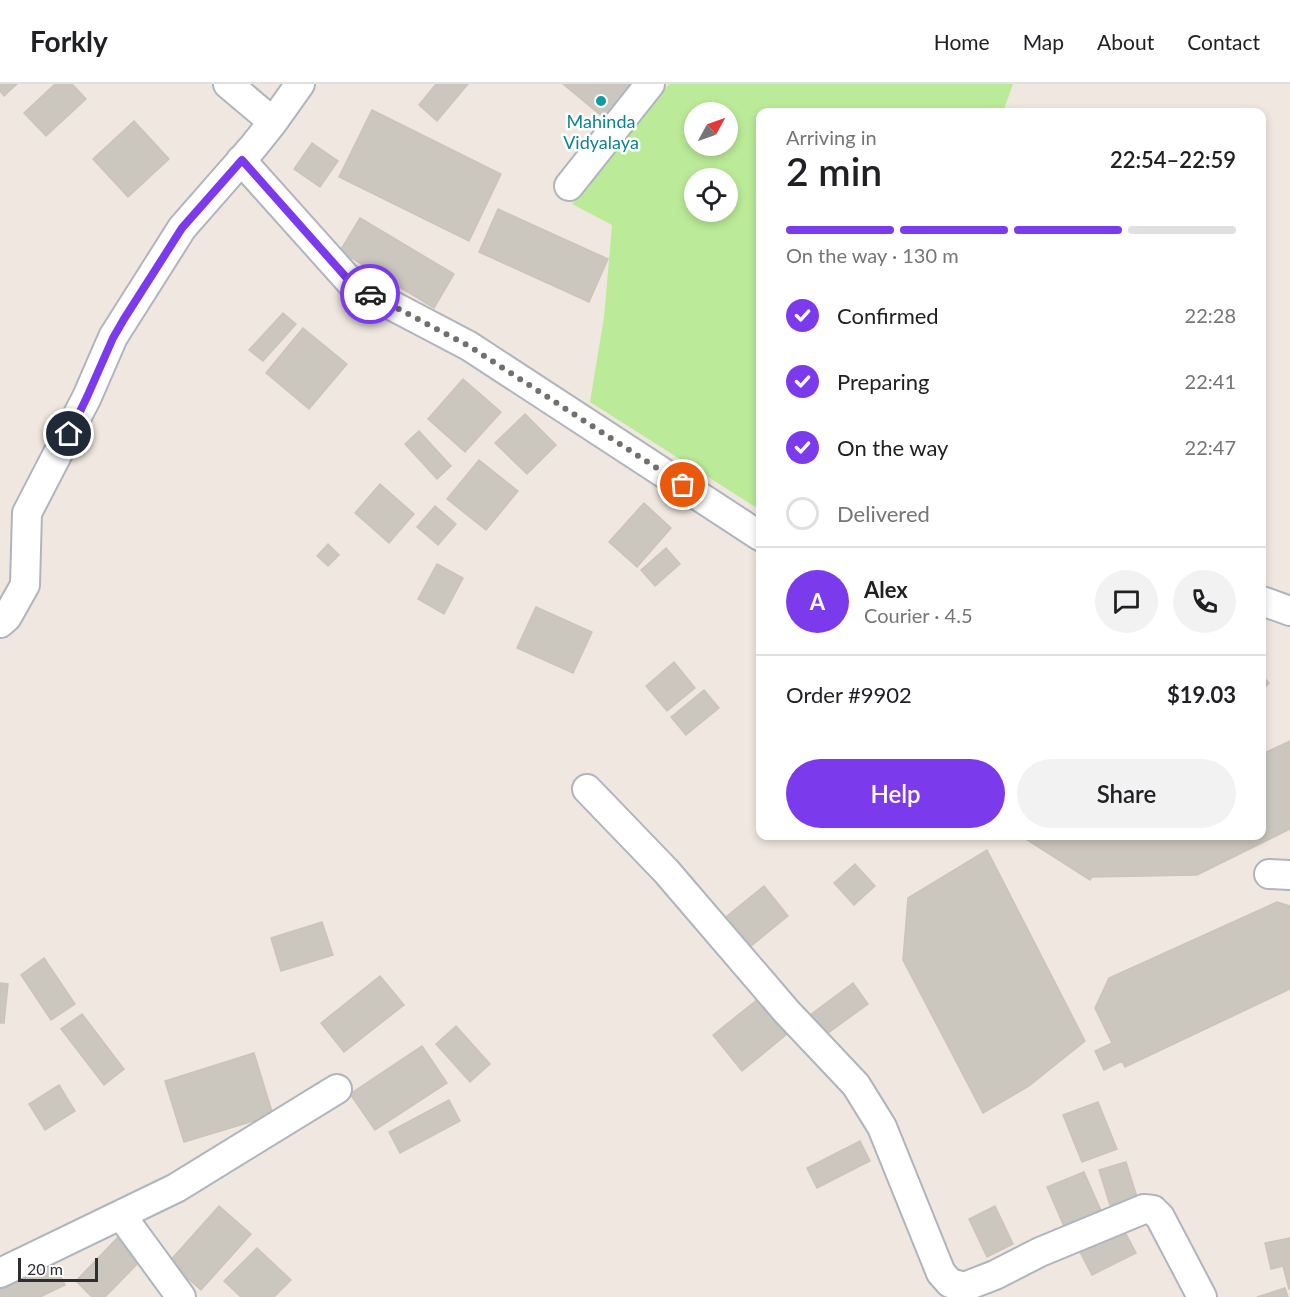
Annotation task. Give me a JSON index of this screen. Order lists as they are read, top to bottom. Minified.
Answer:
{"places":["Mahinda Vidyalaya"],"scale_bar":"20 m","north":"top right","page":{"header":"Forkly","nav":["Home","Map","About","Contact"],"heading":["2 min","Arriving in","22:54–22:59"],"panel":["Alex","Courier · 4.5","Order #9902","$19.03"],"bar":"On the way · 130 m","list":[["Confirmed","22:28"],["Preparing","22:41"],["On the way","22:47"],"Delivered"],"round":"A","buttons":["Help","Share"],"scale":"20 m"}}
